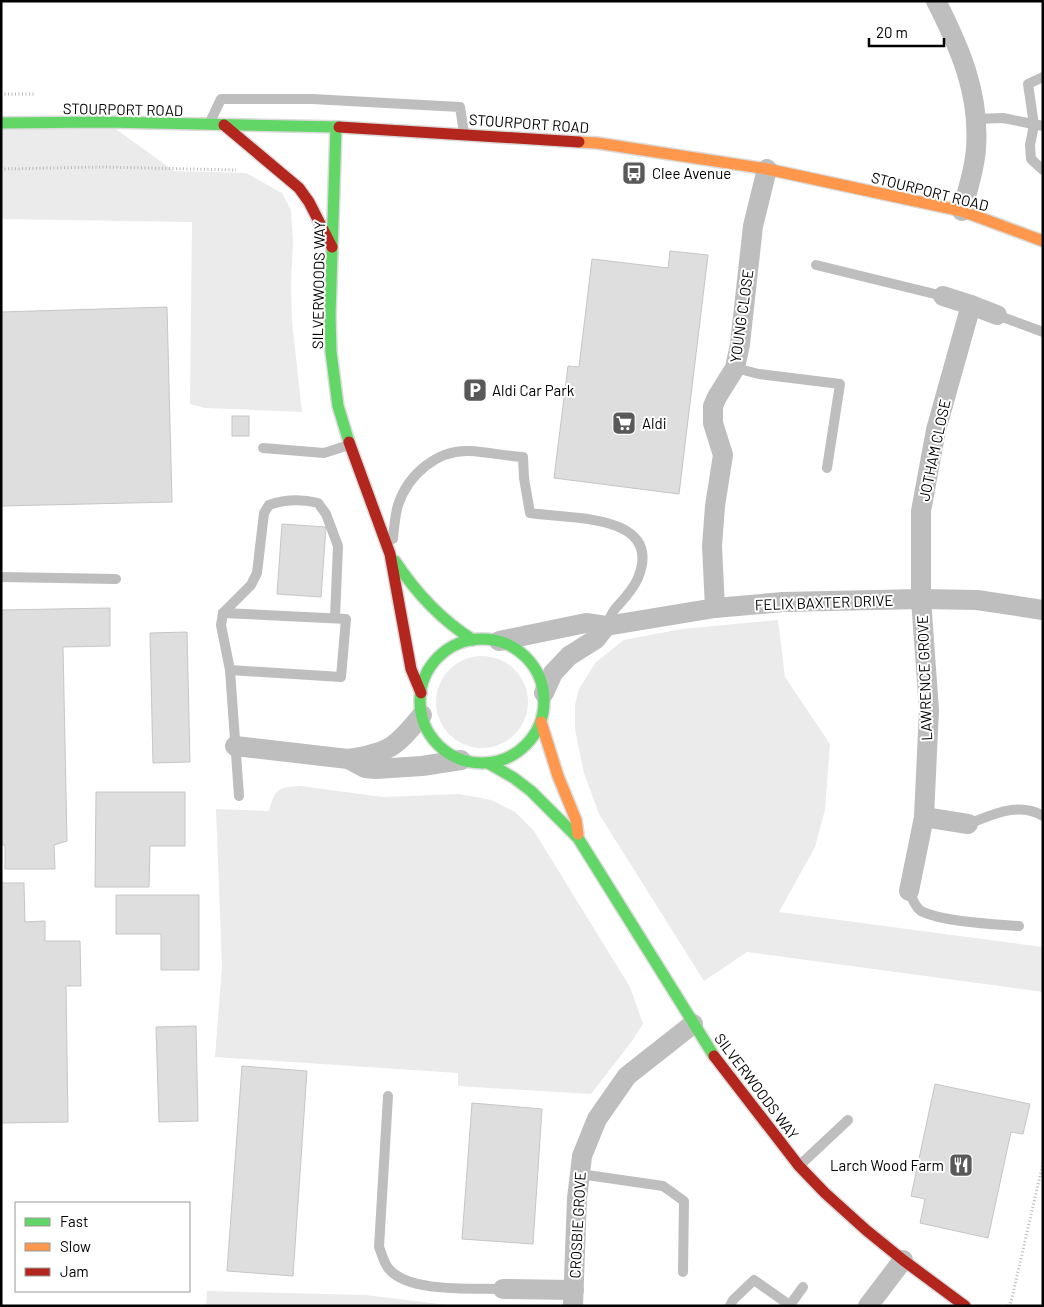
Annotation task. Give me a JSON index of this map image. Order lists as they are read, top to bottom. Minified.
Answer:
{"streets":{"main road":["STOURPORT ROAD","SILVERWOODS WAY"],"street":["YOUNG CLOSE","JOTHAM CLOSE","FELIX BAXTER DRIVE","LAWRENCE GROVE","CROSBIE GROVE"]},"crossings":[["STOURPORT ROAD","SILVERWOODS WAY"],["STOURPORT ROAD","YOUNG CLOSE"],["SILVERWOODS WAY","FELIX BAXTER DRIVE"],["SILVERWOODS WAY","CROSBIE GROVE"],["YOUNG CLOSE","FELIX BAXTER DRIVE"],["JOTHAM CLOSE","FELIX BAXTER DRIVE"],["JOTHAM CLOSE","LAWRENCE GROVE"],["FELIX BAXTER DRIVE","LAWRENCE GROVE"]],"places":{"bus stop":["Clee Avenue"],"parking":["Aldi Car Park"],"supermarket":["Aldi"],"restaurant":["Larch Wood Farm"]},"legend":["Fast","Slow","Jam"],"scale_bar":"20 m"}
